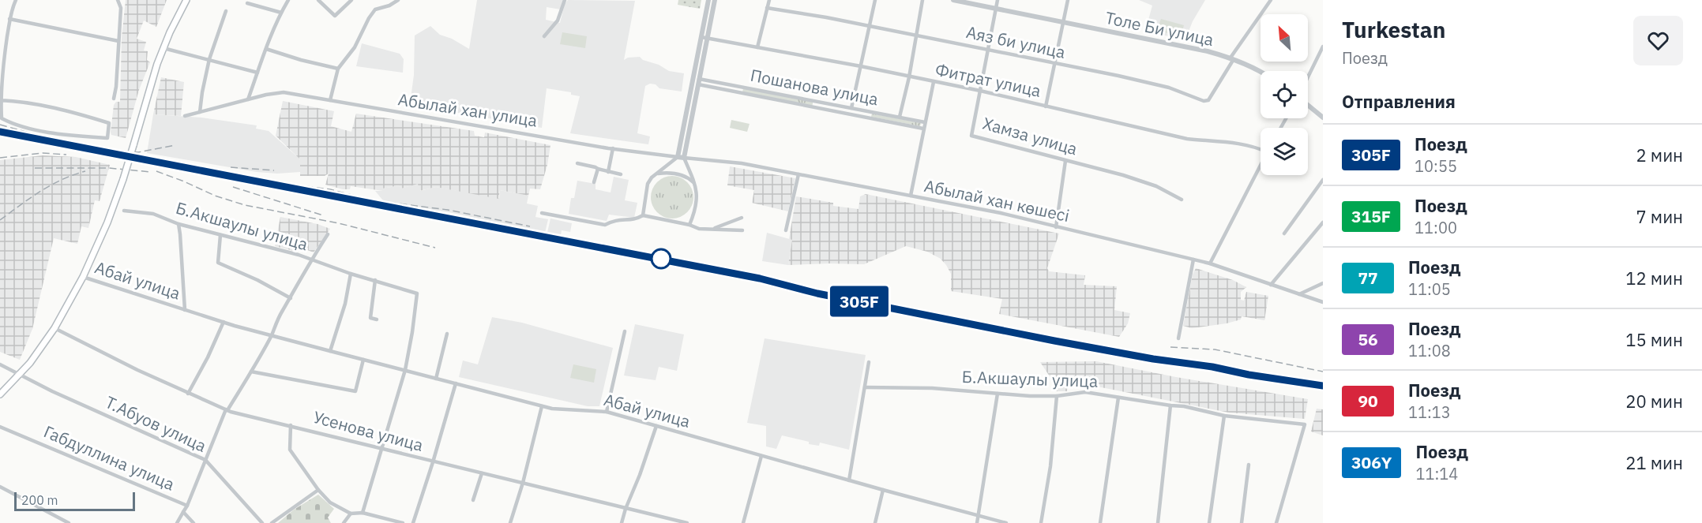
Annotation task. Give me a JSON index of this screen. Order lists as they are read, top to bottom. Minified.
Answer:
{"streets":{"street":["Толе Би улица","Аяз би улица","Фитрат улица","Пошанова улица","Абылай хан улица","Хамза улица","Абылай хан көшесі","Б.Акшаулы улица","Абай улица","Т.Абуов улица","Усенова улица","Габдуллина улица"]},"crossings":[["Толе Би улица","Аяз би улица"],["Толе Би улица","Хамза улица"],["Аяз би улица","Хамза улица"],["Фитрат улица","Хамза улица"],["Абылай хан улица","Абылай хан көшесі"],["Б.Акшаулы улица","Абай улица"]],"scale_bar":"200 m","north":"top left","page":{"on_map":"305F","heading":[["Turkestan","Поезд"],"Отправления"],"list":[{"mark":"305F","name":"Поезд","note":"10:55","value":"2 мин"},{"mark":"315F","name":"Поезд","note":"11:00","value":"7 мин"},{"mark":"77","name":"Поезд","note":"11:05","value":"12 мин"},{"mark":"56","name":"Поезд","note":"11:08","value":"15 мин"},{"mark":"90","name":"Поезд","note":"11:13","value":"20 мин"},{"mark":"306Y","name":"Поезд","note":"11:14","value":"21 мин"}],"scale":"200 m"}}
